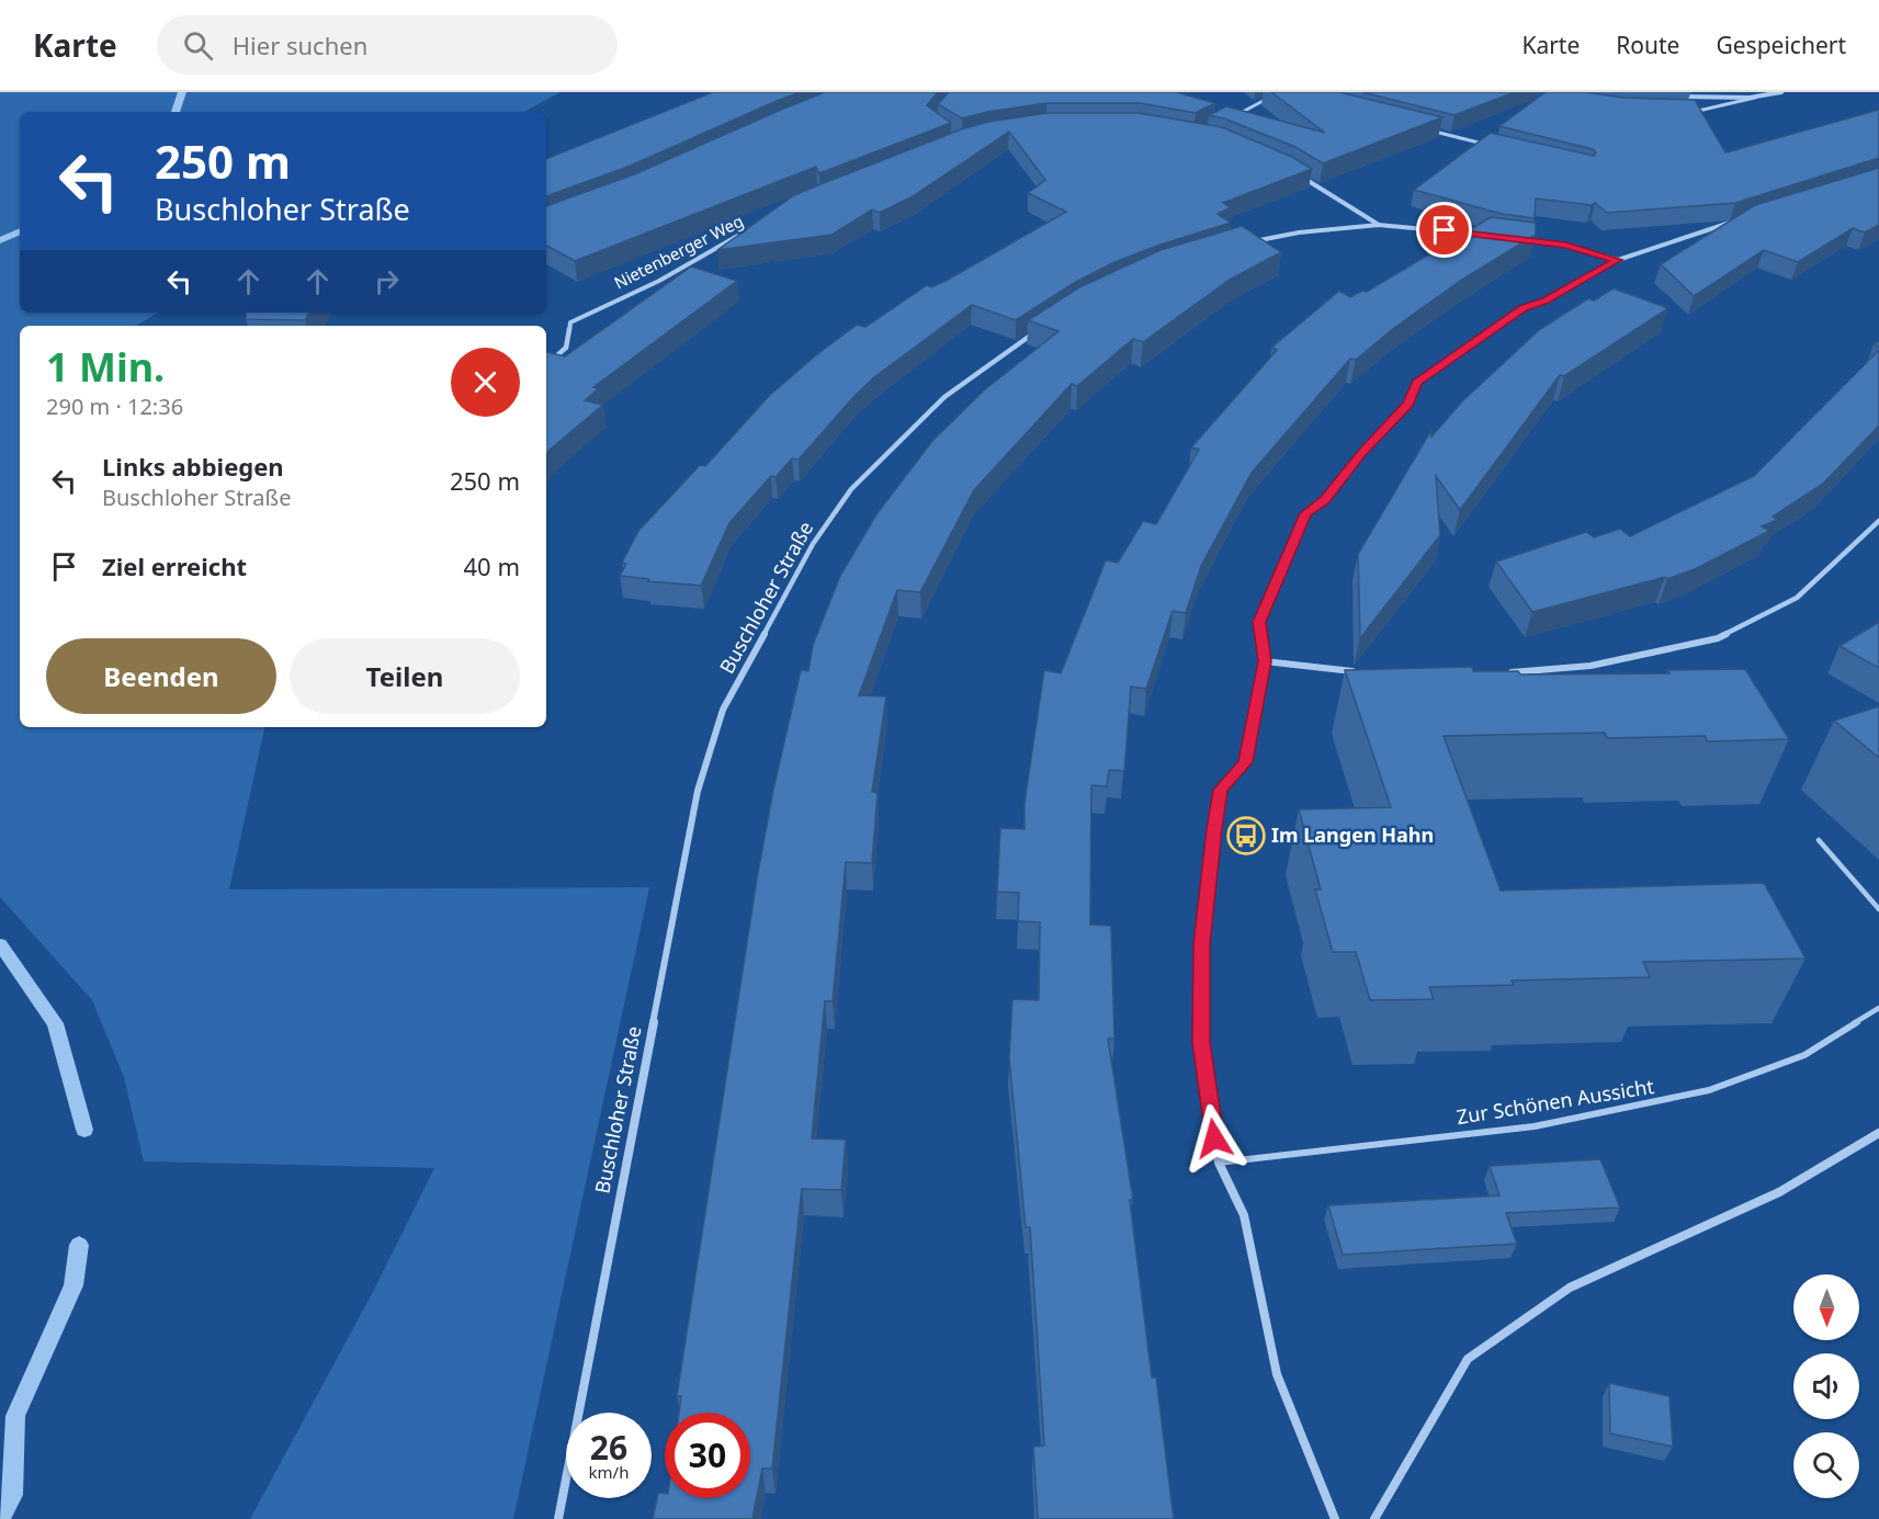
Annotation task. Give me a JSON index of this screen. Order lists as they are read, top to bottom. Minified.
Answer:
{"streets":{"street":["Nietenberger Weg","Buschloher Straße"],"lane":["Zur Schönen Aussicht"]},"places":{"bus stop":["Im Langen Hahn"]},"north":"bottom","page":{"header":"Karte","search":"Hier suchen","nav":["Karte","Route","Gespeichert"],"turn":["250 m","Buschloher Straße"],"heading":["1 Min.","290 m · 12:36"],"list":[{"name":"Links abbiegen","note":"Buschloher Straße","value":"250 m"},{"name":"Ziel erreicht","value":"40 m"}],"buttons":["Beenden","Teilen"],"speed":"26 km/h","limit":"30"}}
